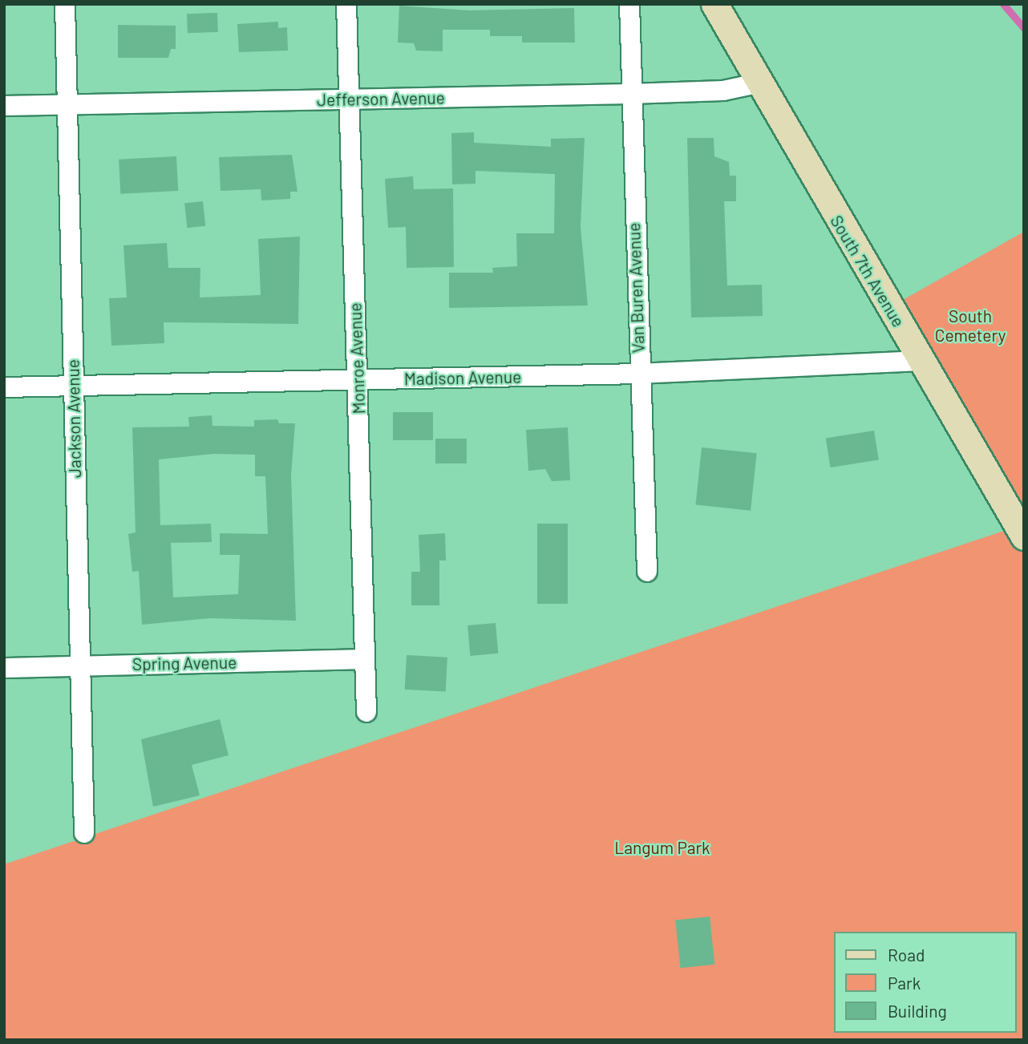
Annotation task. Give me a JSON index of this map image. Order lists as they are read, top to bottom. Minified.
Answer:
{"streets":{"street":["Jefferson Avenue","South 7th Avenue","Van Buren Avenue","Monroe Avenue","Madison Avenue","Jackson Avenue","Spring Avenue"]},"crossings":[["Jefferson Avenue","South 7th Avenue"],["Jefferson Avenue","Van Buren Avenue"],["Jefferson Avenue","Monroe Avenue"],["Jefferson Avenue","Jackson Avenue"],["South 7th Avenue","Madison Avenue"],["Van Buren Avenue","Madison Avenue"],["Monroe Avenue","Madison Avenue"],["Monroe Avenue","Spring Avenue"],["Madison Avenue","Jackson Avenue"],["Jackson Avenue","Spring Avenue"]],"parks":["South Cemetery","Langum Park"],"legend":["Road","Park","Building"]}
